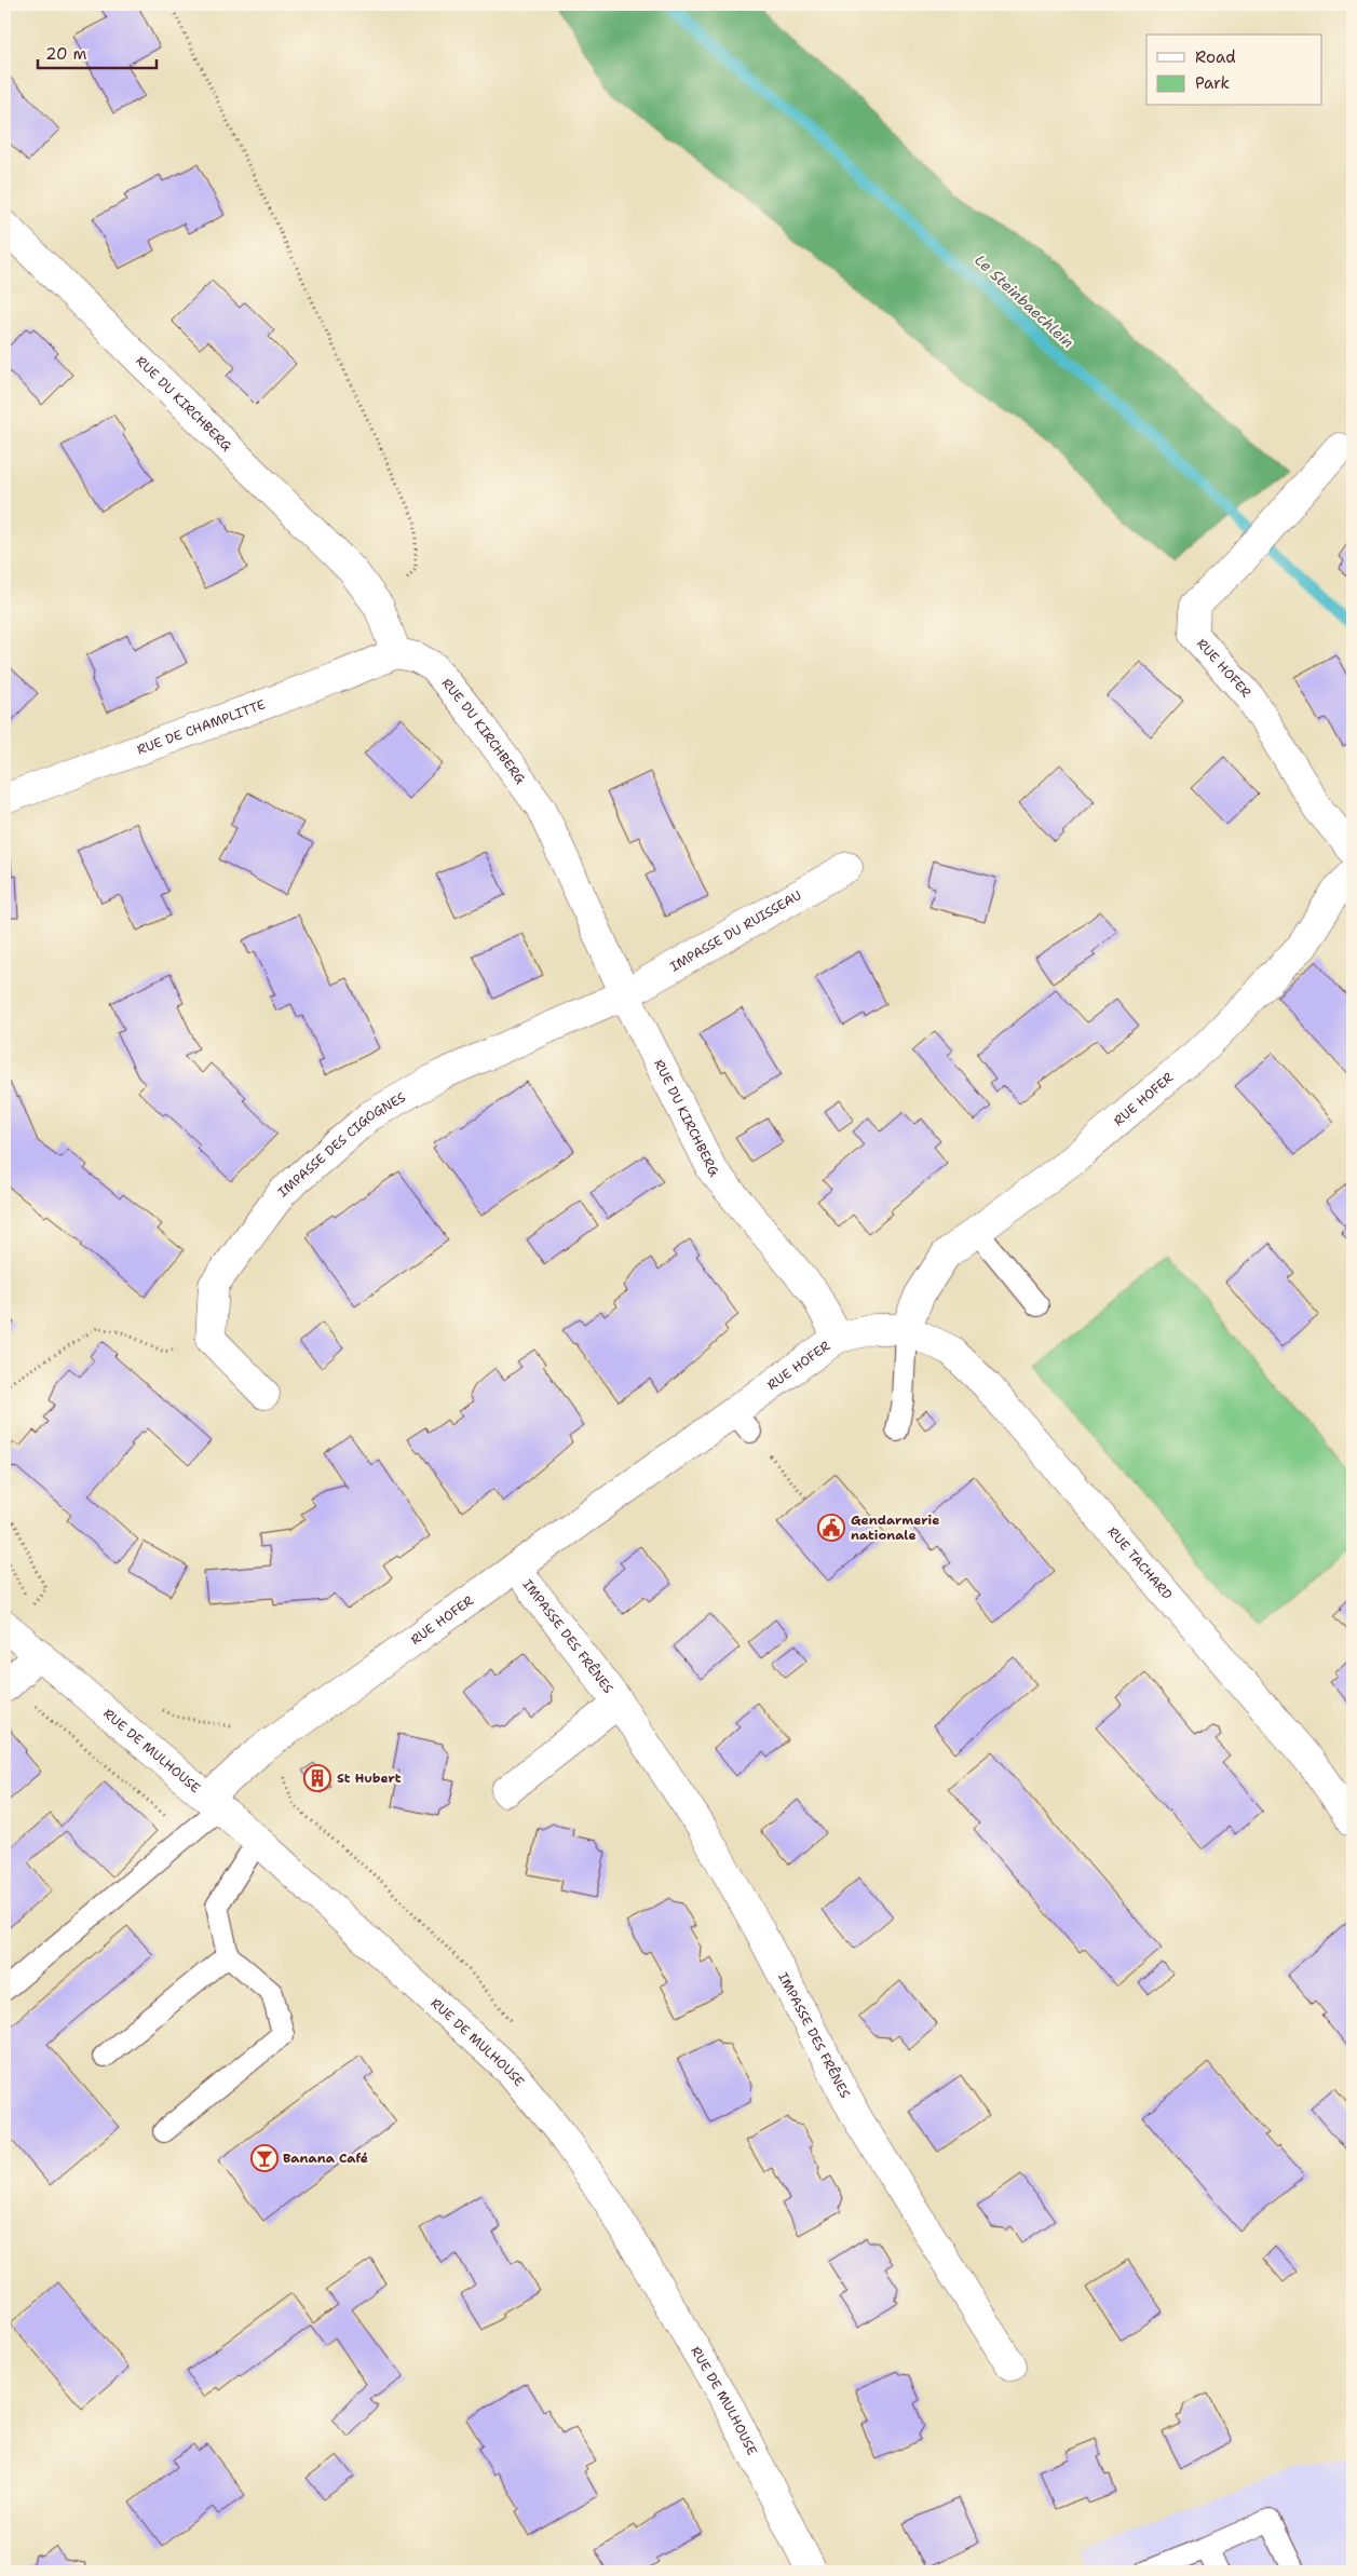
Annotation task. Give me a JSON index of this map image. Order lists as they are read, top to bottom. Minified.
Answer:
{"streets":{"street":["RUE DU KIRCHBERG","RUE HOFER","RUE DE CHAMPLITTE","IMPASSE DU RUISSEAU","IMPASSE DES CIGOGNES","RUE TACHARD","IMPASSE DES FRÊNES","RUE DE MULHOUSE"]},"crossings":[["RUE DU KIRCHBERG","RUE HOFER"],["RUE DU KIRCHBERG","RUE DE CHAMPLITTE"],["RUE DU KIRCHBERG","IMPASSE DU RUISSEAU"],["RUE DU KIRCHBERG","IMPASSE DES CIGOGNES"],["RUE HOFER","RUE TACHARD"],["RUE HOFER","IMPASSE DES FRÊNES"],["RUE HOFER","RUE DE MULHOUSE"],["IMPASSE DU RUISSEAU","IMPASSE DES CIGOGNES"]],"water":["Le Steinbaechlein"],"places":{"public building":["Gendarmerie nationale"],"building":["St Hubert"],"bar":["Banana Café"]},"legend":["Road","Park"],"scale_bar":"20 m"}
